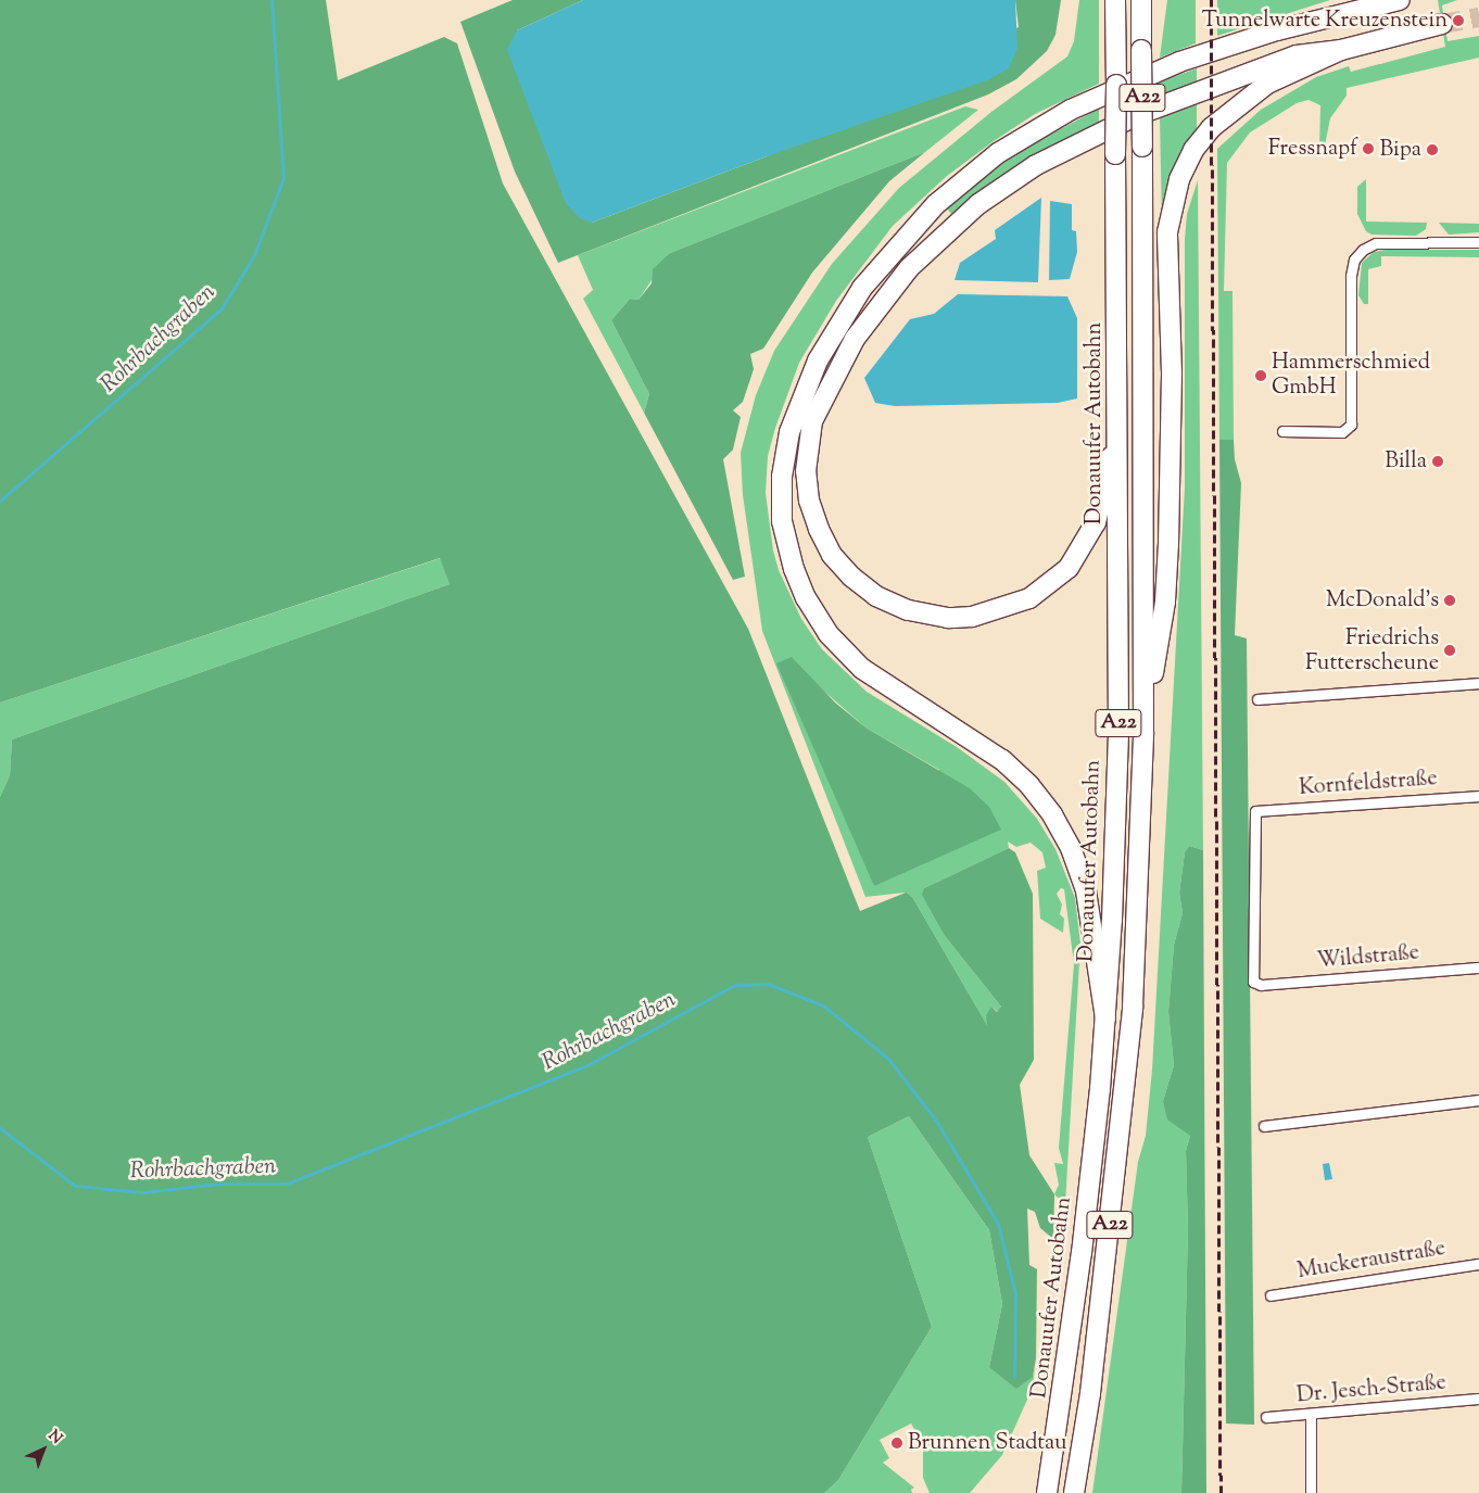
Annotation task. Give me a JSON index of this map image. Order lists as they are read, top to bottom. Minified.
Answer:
{"streets":{"highway":["A22","Donauufer Autobahn"],"street":["Kornfeldstraße","Wildstraße","Muckeraustraße","Dr. Jesch-Straße"]},"crossings":[["Kornfeldstraße","Wildstraße"]],"water":["Rohrbachgraben"],"places":["Tunnelwarte Kreuzenstein","Fressnapf","Bipa","Hammerschmied GmbH","Billa","McDonald's","Friedrichs Futterscheune","Brunnen Stadtau"],"north":"top right"}
